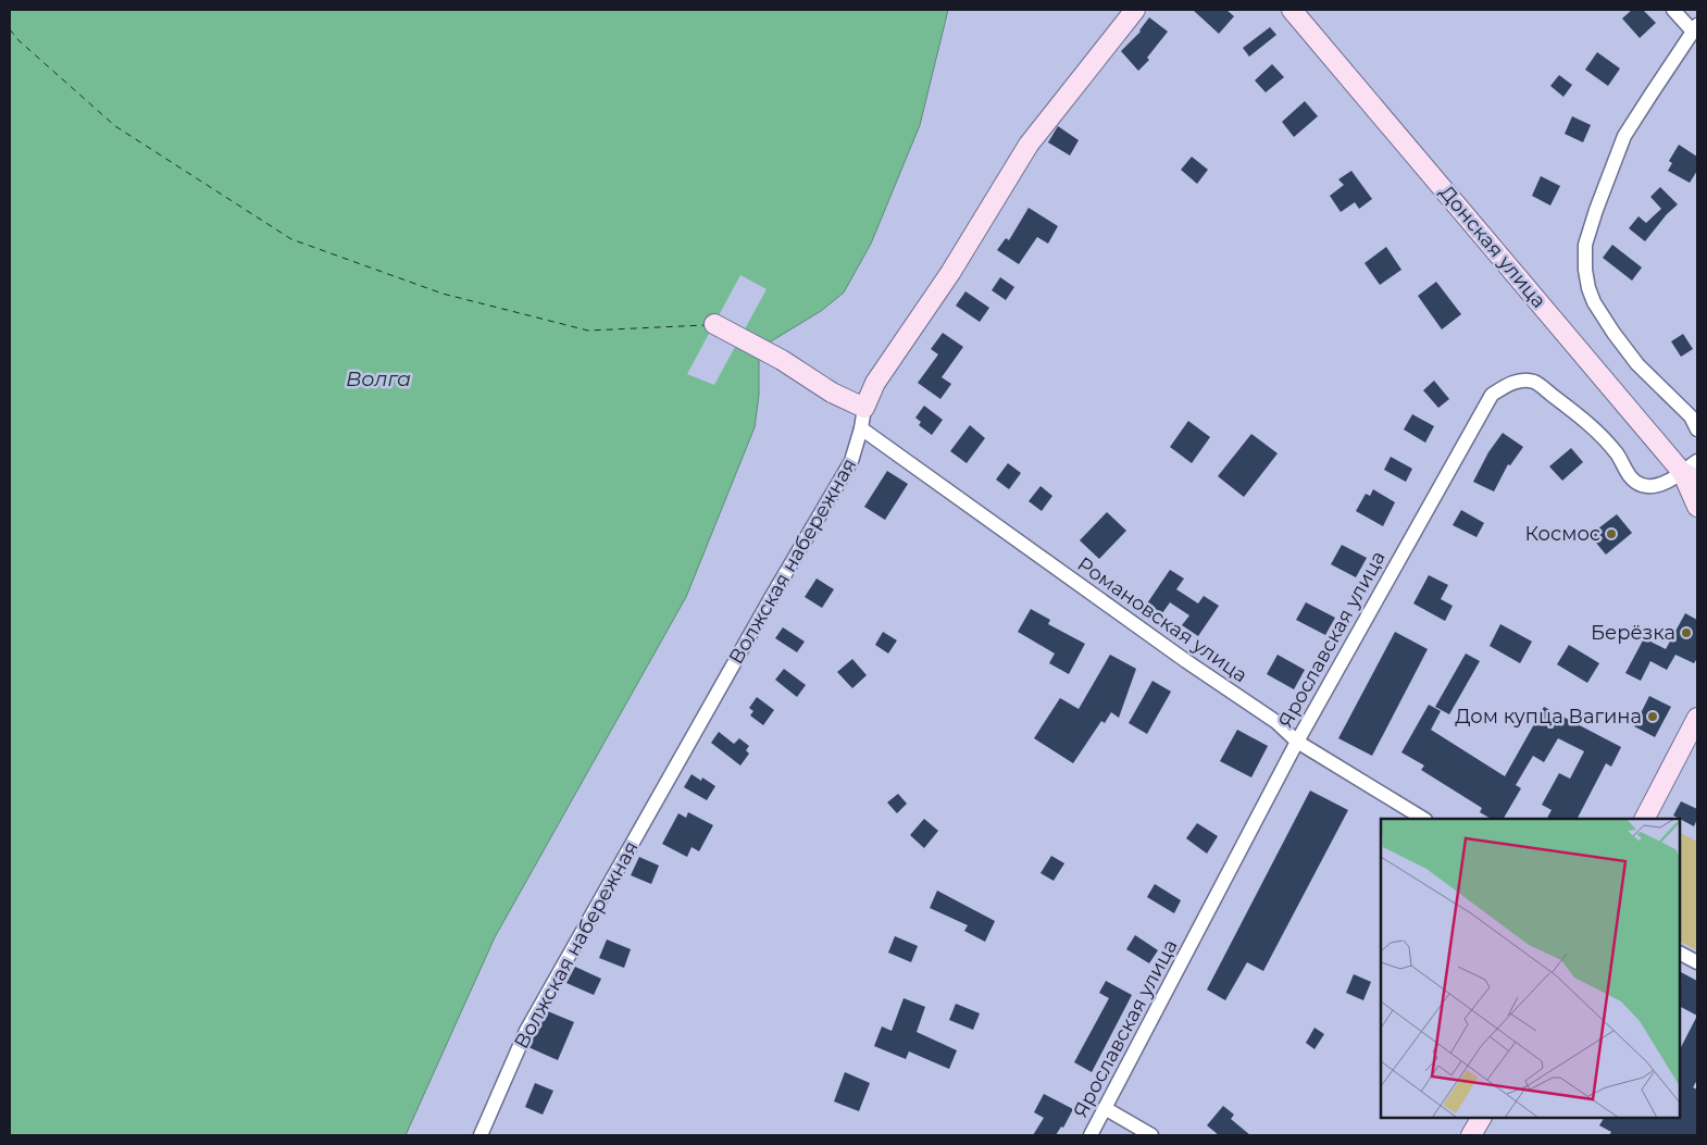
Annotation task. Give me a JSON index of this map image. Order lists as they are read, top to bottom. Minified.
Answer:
{"streets":{"street":["Донская улица","Волжская набережная","Романовская улица","Ярославская улица"]},"crossings":[["Донская улица","Ярославская улица"],["Волжская набережная","Романовская улица"],["Романовская улица","Ярославская улица"]],"water":["Волга"],"places":["Космос","Берёзка","Дом купца Вагина"]}
